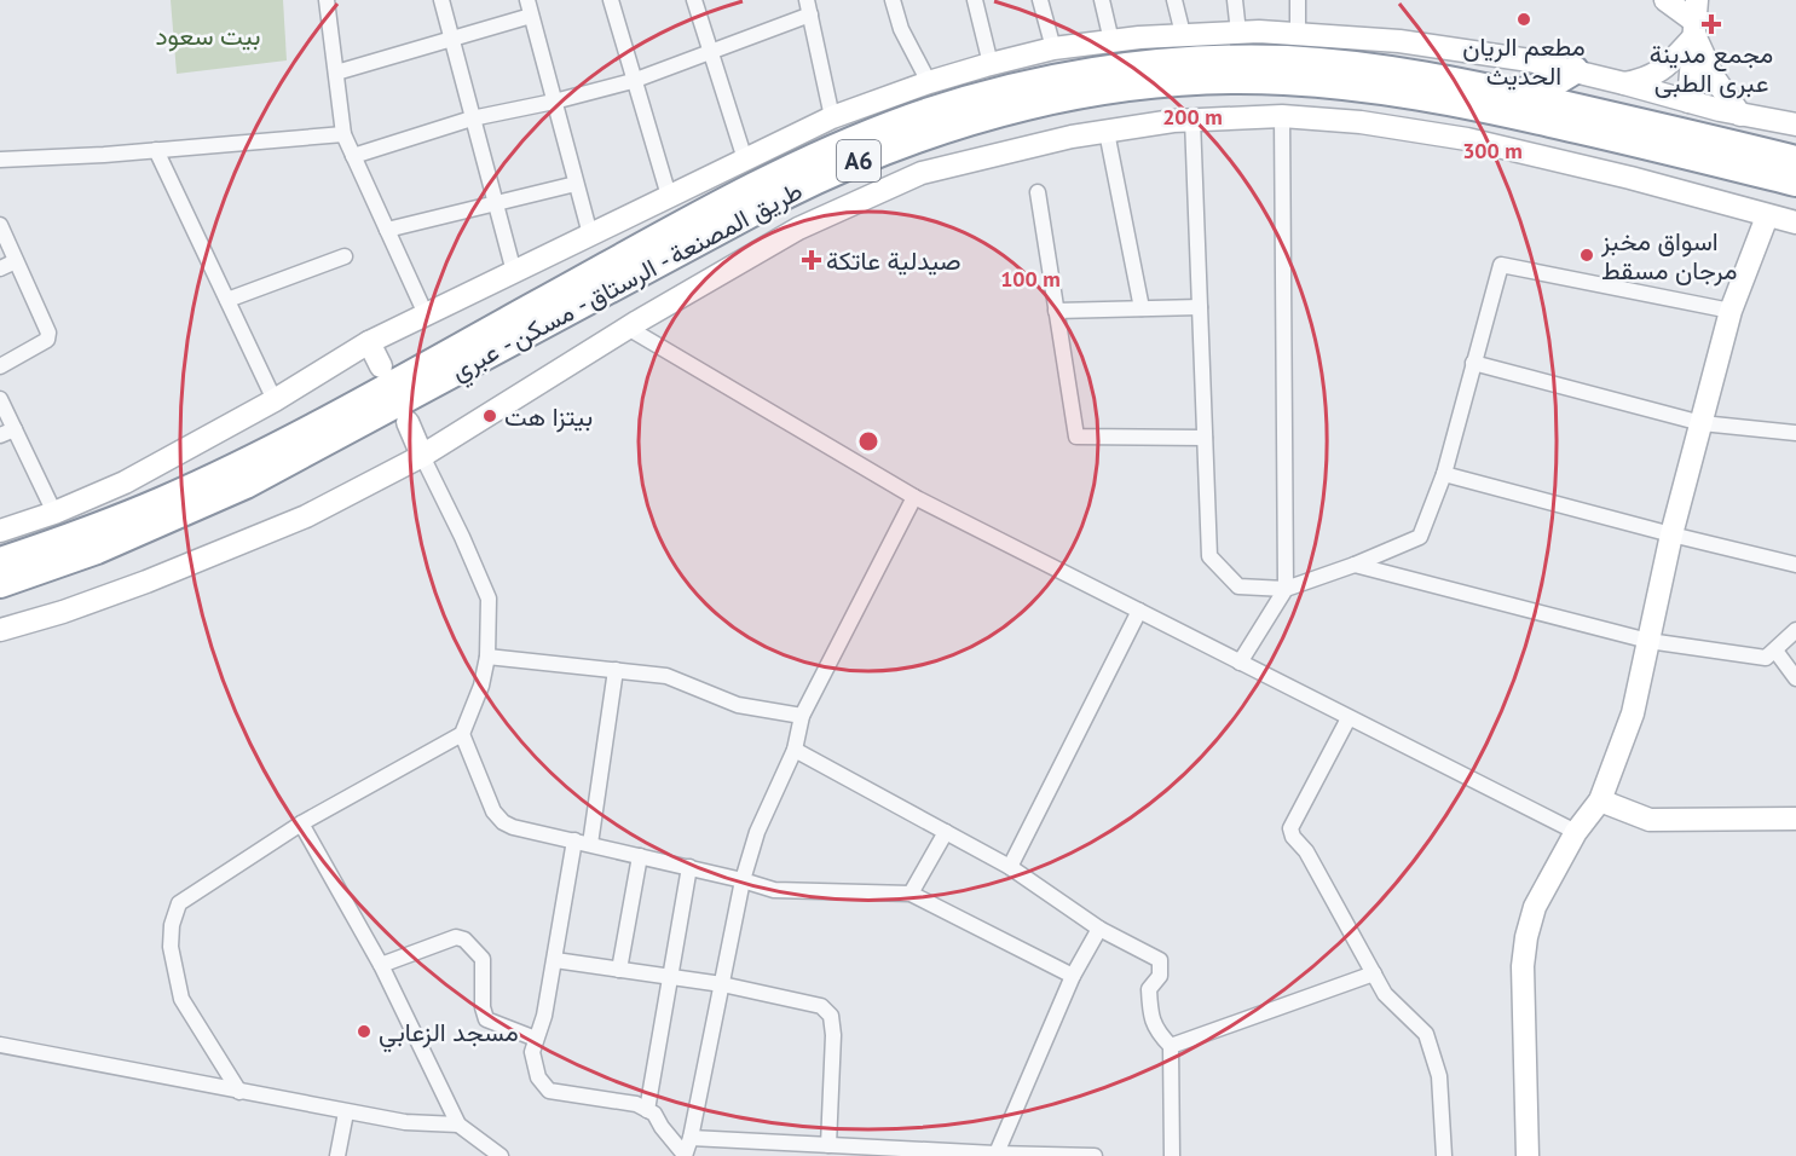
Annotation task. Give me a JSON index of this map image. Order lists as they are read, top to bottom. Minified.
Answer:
{"streets":{"highway":["A6","طريق المصنعة - الرستاق - مسكن - عبري"]},"parks":["بيت سعود"],"places":{"other":["مطعم الريان الحديث","اسواق مخبز مرجان مسقط","بيتزا هت","مسجد الزعابي"],"health":["مجمع مدينة عبرى الطبى","صيدلية عاتكة"]},"rings":["200 m","300 m","100 m"]}
